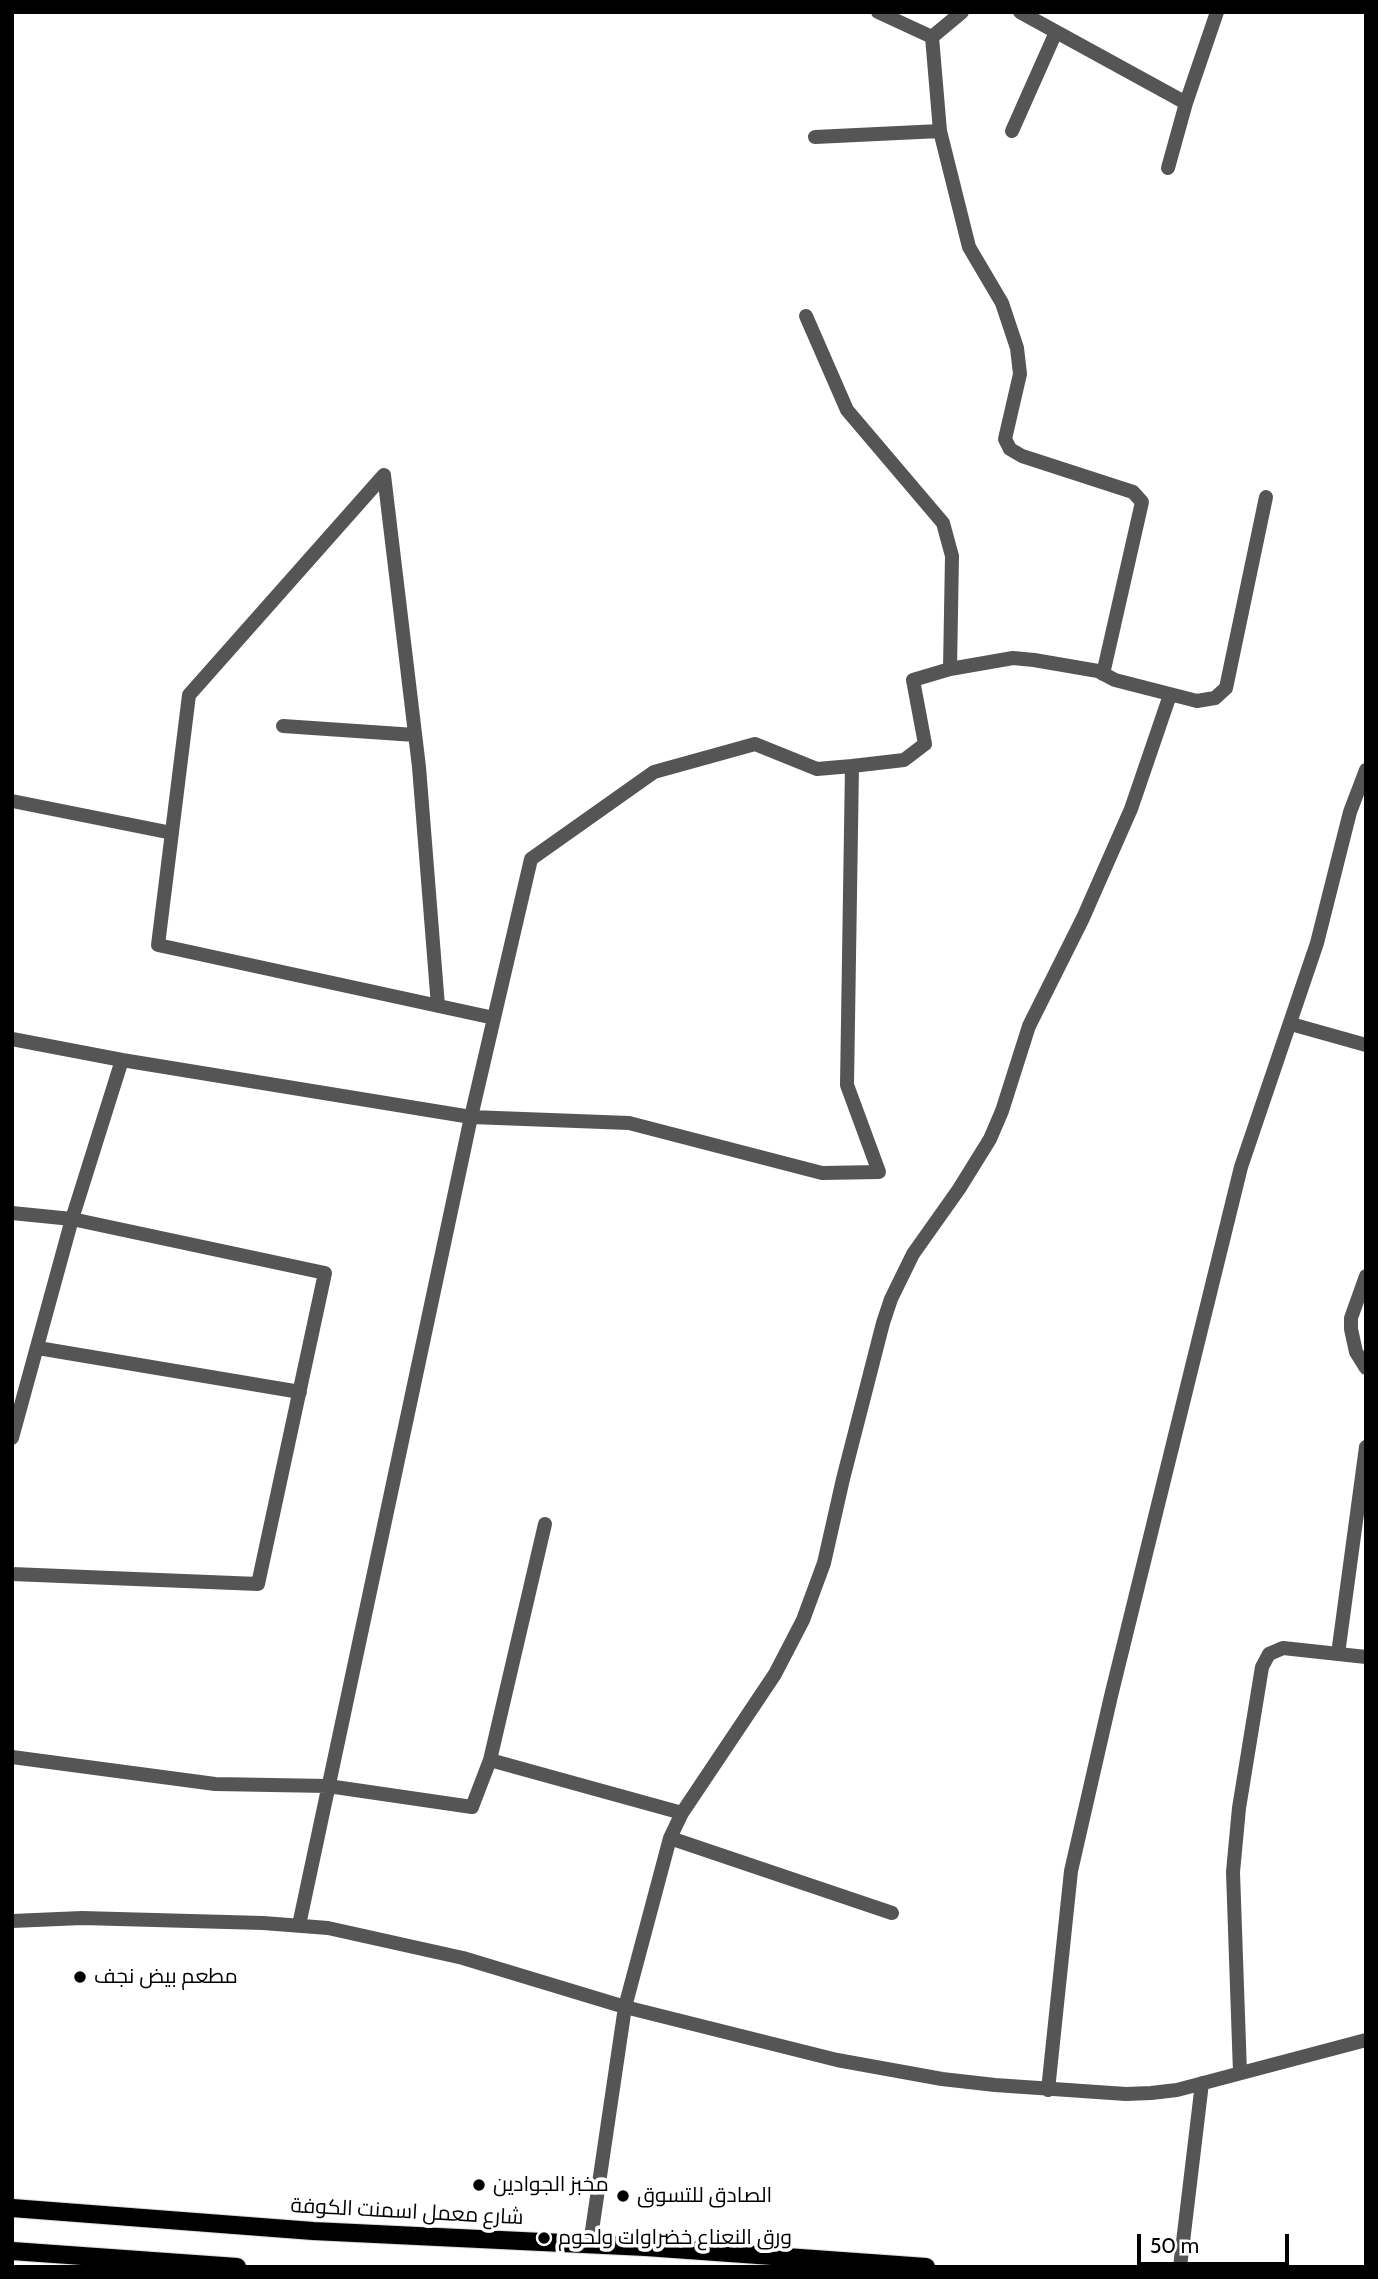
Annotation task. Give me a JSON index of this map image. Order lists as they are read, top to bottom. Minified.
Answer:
{"streets":{"main road":["شارع معمل اسمنت الكوفة"]},"places":["مطعم بيض نجف","مخبز الجوادين","الصادق للتسوق","ورق النعناع خضراوات ولحوم"],"scale_bar":"50 m"}
